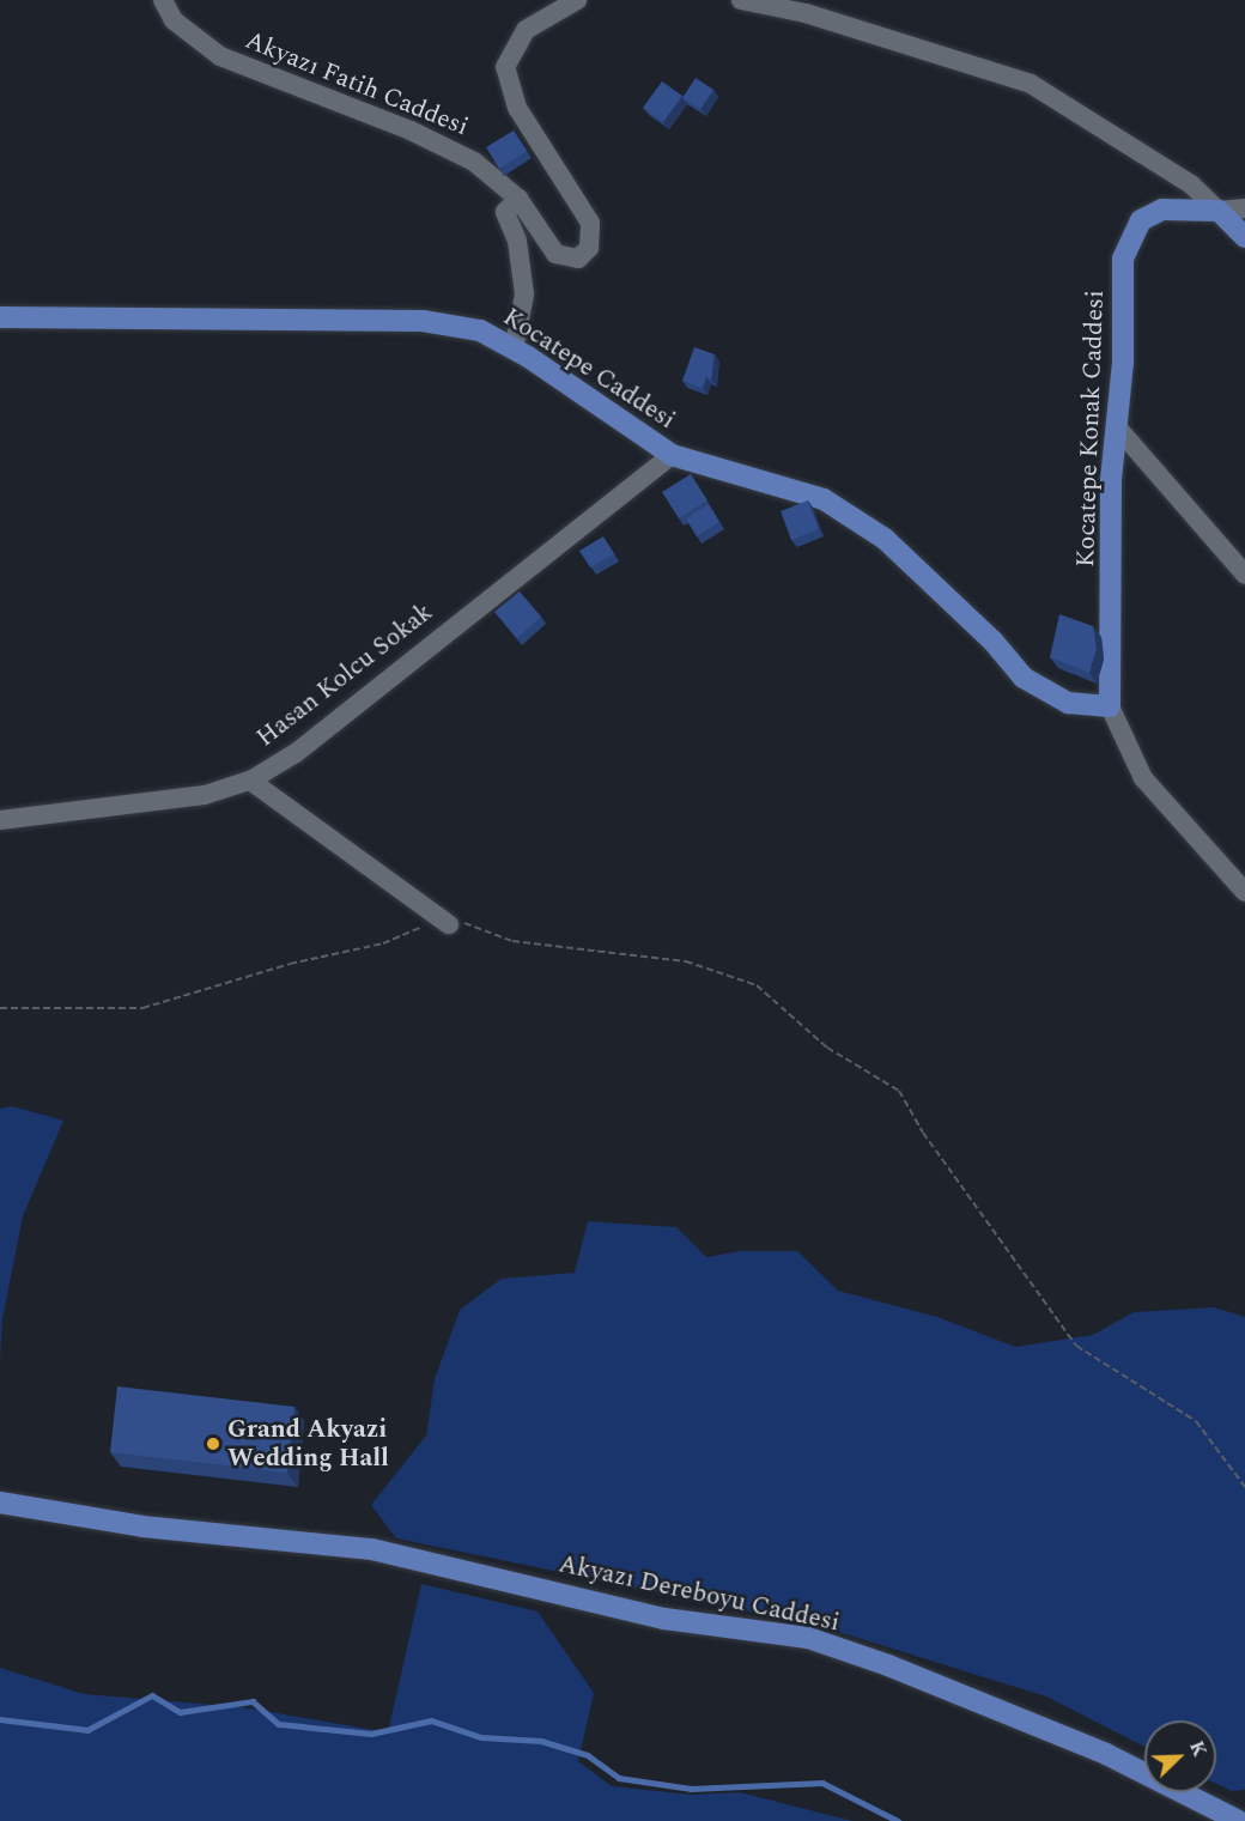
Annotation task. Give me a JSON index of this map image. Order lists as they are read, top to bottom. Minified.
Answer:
{"streets":{"main road":["Kocatepe Caddesi","Kocatepe Konak Caddesi","Akyazı Dereboyu Caddesi"],"street":["Akyazı Fatih Caddesi","Hasan Kolcu Sokak"]},"crossings":[["Kocatepe Caddesi","Kocatepe Konak Caddesi"],["Kocatepe Caddesi","Hasan Kolcu Sokak"]],"places":["Grand Akyazi Wedding Hall"],"north":"top right"}
